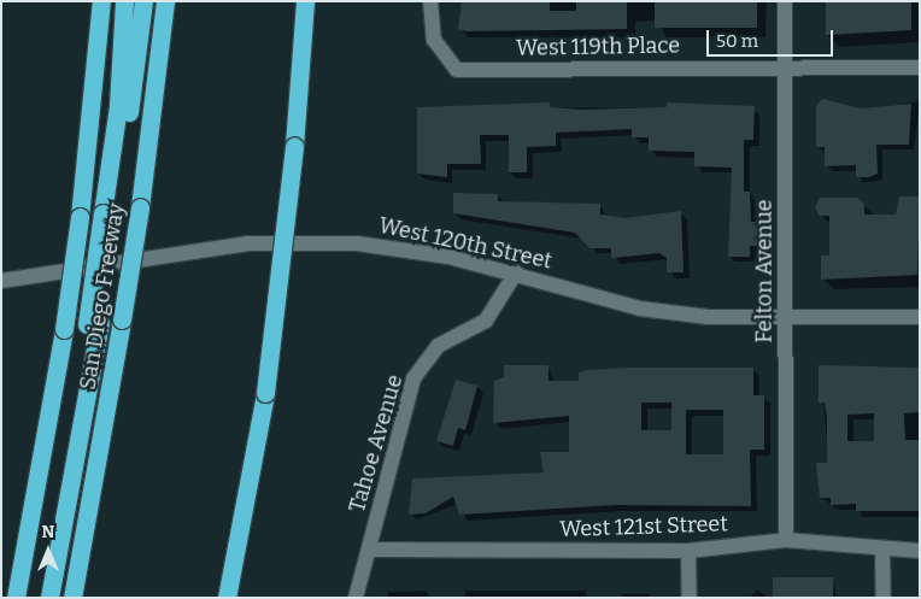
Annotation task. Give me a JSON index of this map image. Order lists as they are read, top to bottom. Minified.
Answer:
{"streets":{"highway":["San Diego Freeway"],"street":["West 119th Place","West 120th Street","Felton Avenue","Tahoe Avenue","West 121st Street"]},"crossings":[["West 119th Place","Felton Avenue"],["West 120th Street","Felton Avenue"],["West 120th Street","Tahoe Avenue"],["Felton Avenue","West 121st Street"],["Tahoe Avenue","West 121st Street"]],"scale_bar":"50 m","north":"top"}
